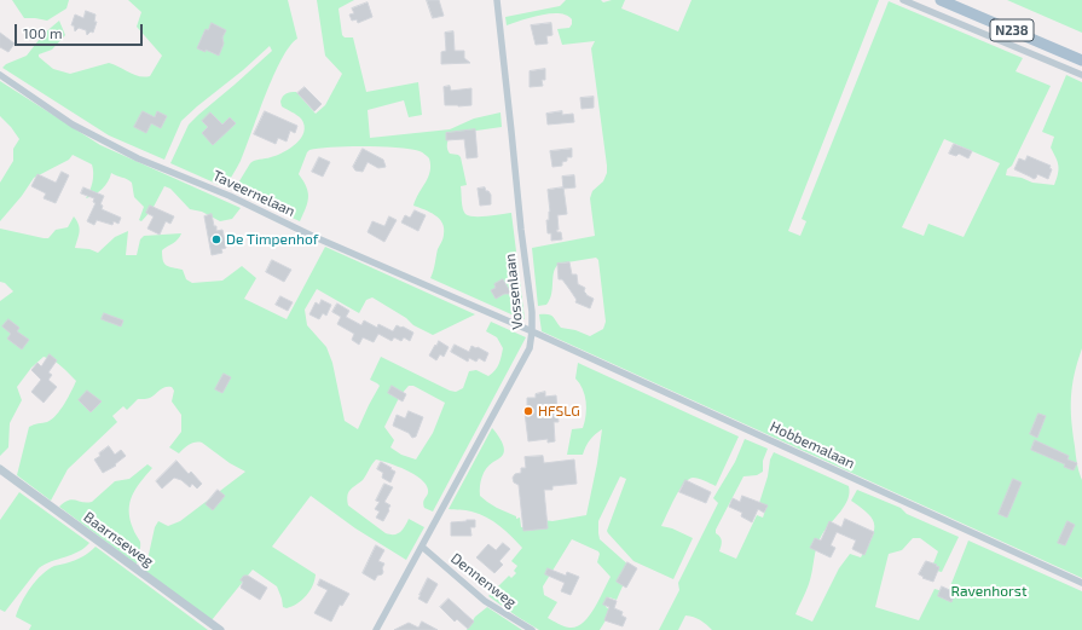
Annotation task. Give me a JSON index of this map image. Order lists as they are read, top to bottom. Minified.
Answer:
{"streets":{"main road":["N238"],"street":["Taveernelaan","Vossenlaan","Hobbemalaan","Baarnseweg","Dennenweg"]},"crossings":[["Taveernelaan","Vossenlaan"],["Taveernelaan","Hobbemalaan"],["Vossenlaan","Hobbemalaan"],["Vossenlaan","Dennenweg"]],"parks":["Ravenhorst"],"places":["De Timpenhof","HFSLG"],"scale_bar":"100 m"}
